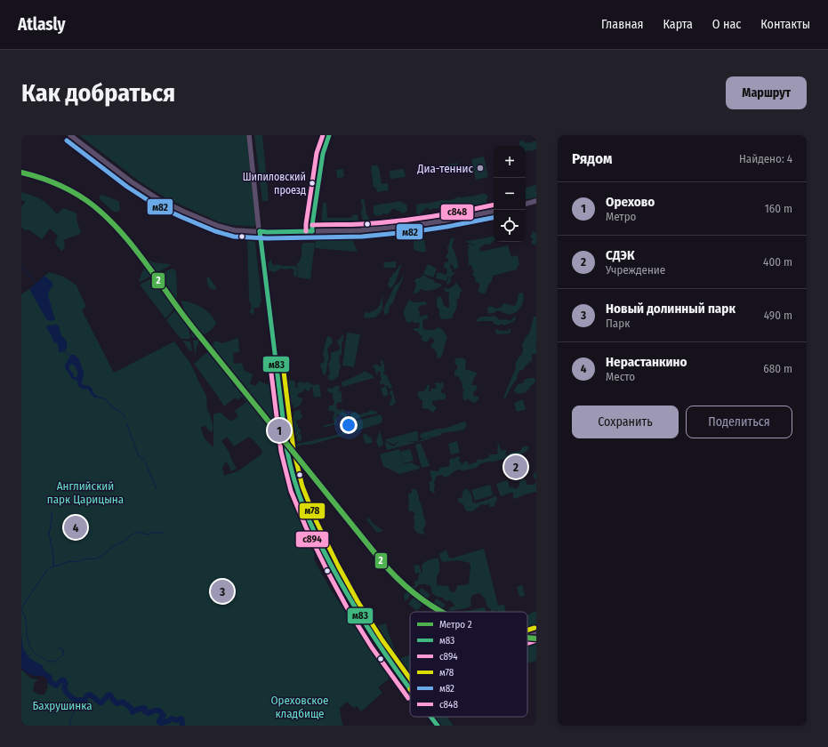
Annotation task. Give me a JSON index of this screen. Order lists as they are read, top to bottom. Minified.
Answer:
{"parks":["Английский парк Царицына","Ореховское кладбище","Бахрушинка"],"places":["Диа-теннис","Шипиловский проезд"],"lines":["transit line м83","transit line с848","transit line м82","metro line 2","transit line м78","transit line с894"],"legend":["Метро 2","м83","с894","м78","м82","с848"],"page":{"header":"Atlasly","nav":["Главная","Карта","О нас","Контакты"],"buttons":["Маршрут",["Сохранить","Поделиться"]],"title":"Как добраться","heading":["Рядом","Найдено: 4"],"map_buttons":["+","−"],"list":[{"mark":"1","name":"Орехово","note":"Метро","value":"160 m"},{"mark":"2","name":"СДЭК","note":"Учреждение","value":"400 m"},{"mark":"3","name":"Новый долинный парк","note":"Парк","value":"490 m"},{"mark":"4","name":"Нерастанкино","note":"Место","value":"680 m"}],"pins":["1","2","4","3"]}}
